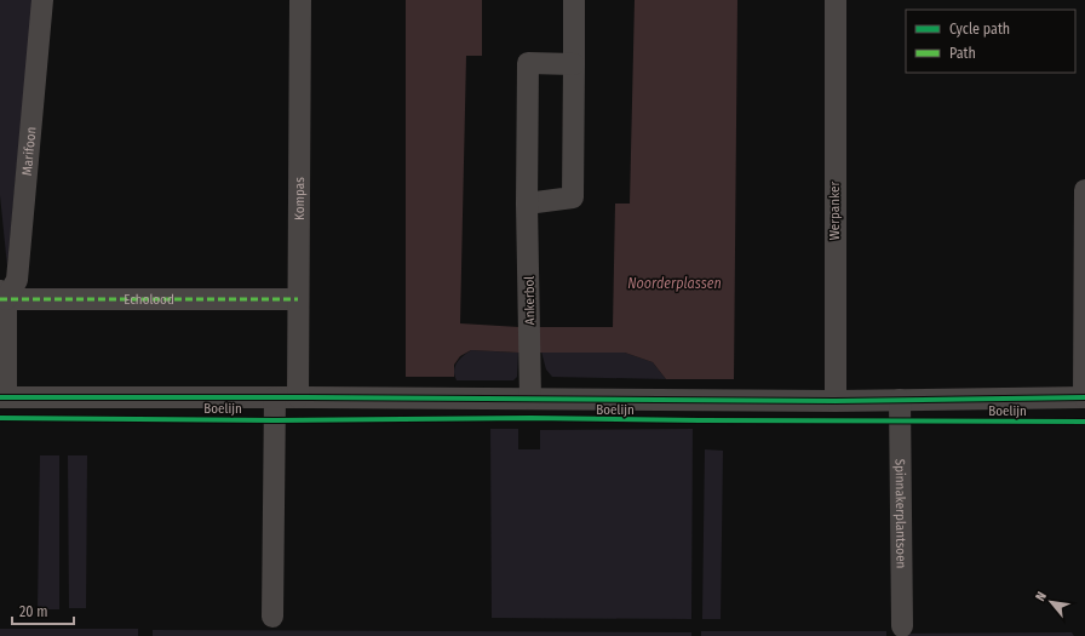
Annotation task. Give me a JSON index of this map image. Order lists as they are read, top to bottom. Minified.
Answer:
{"streets":{"street":["Marifoon","Kompas","Werpanker","Echolood","Ankerbol","Boelijn","Spinnakerplantsoen"]},"crossings":[["Marifoon","Echolood"],["Marifoon","Boelijn"],["Kompas","Echolood"],["Kompas","Boelijn"],["Werpanker","Boelijn"],["Ankerbol","Boelijn"],["Boelijn","Spinnakerplantsoen"]],"water":["Noorderplassen"],"legend":["Cycle path","Path"],"scale_bar":"20 m","north":"top left"}
